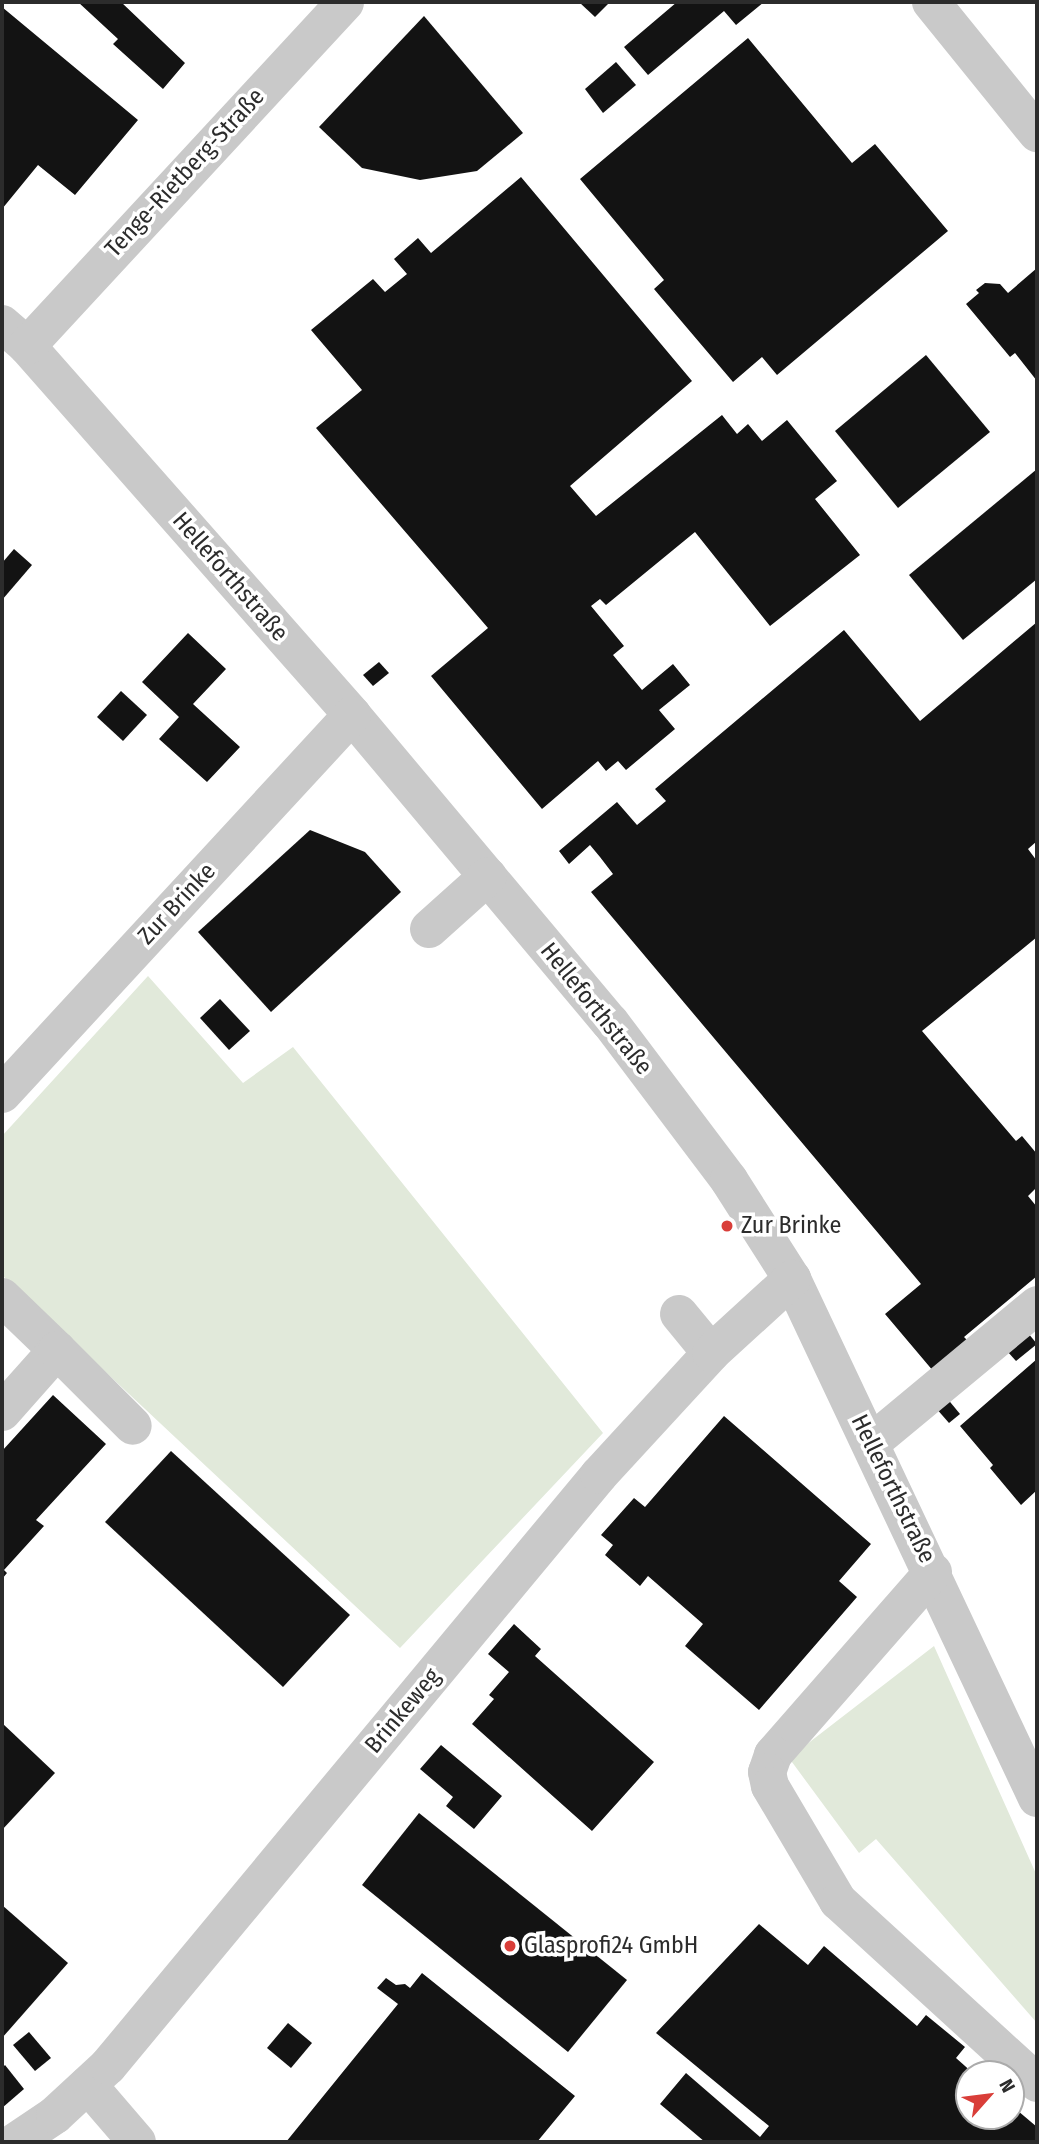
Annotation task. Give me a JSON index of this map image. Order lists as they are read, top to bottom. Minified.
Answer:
{"streets":{"street":["Tenge-Rietberg-Straße","Helleforthstraße","Zur Brinke","Brinkeweg"]},"crossings":[["Tenge-Rietberg-Straße","Helleforthstraße"],["Helleforthstraße","Zur Brinke"],["Helleforthstraße","Brinkeweg"]],"places":["Zur Brinke","Glasprofi24 GmbH"],"north":"top right"}
